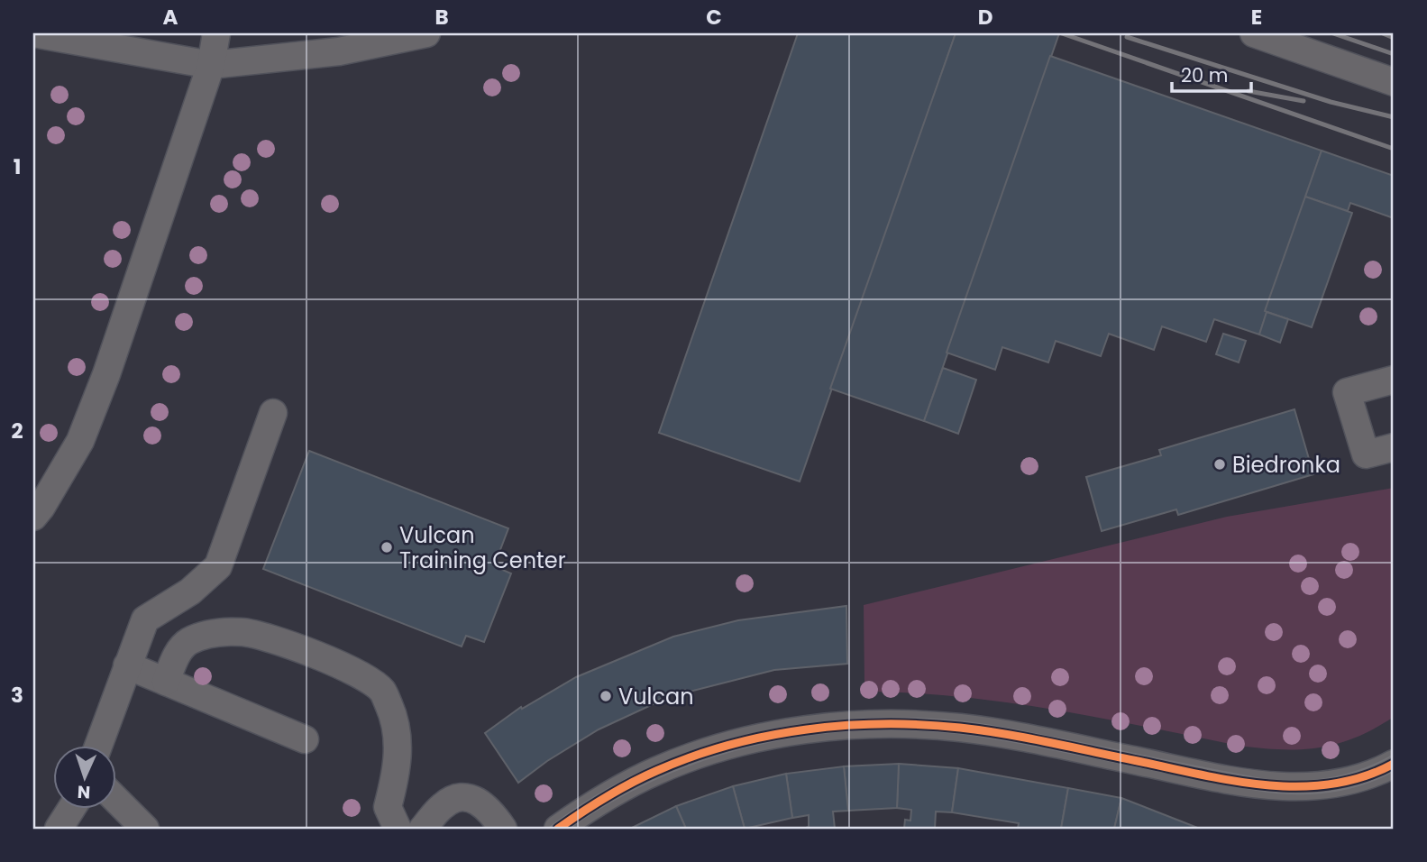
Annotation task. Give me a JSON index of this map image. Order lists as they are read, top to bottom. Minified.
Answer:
{"places":["Biedronka","Vulcan Training Center","Vulcan"],"scale_bar":"20 m","north":"bottom","grid":{"columns":["A","B","C","D","E"],"rows":["1","2","3"]}}
